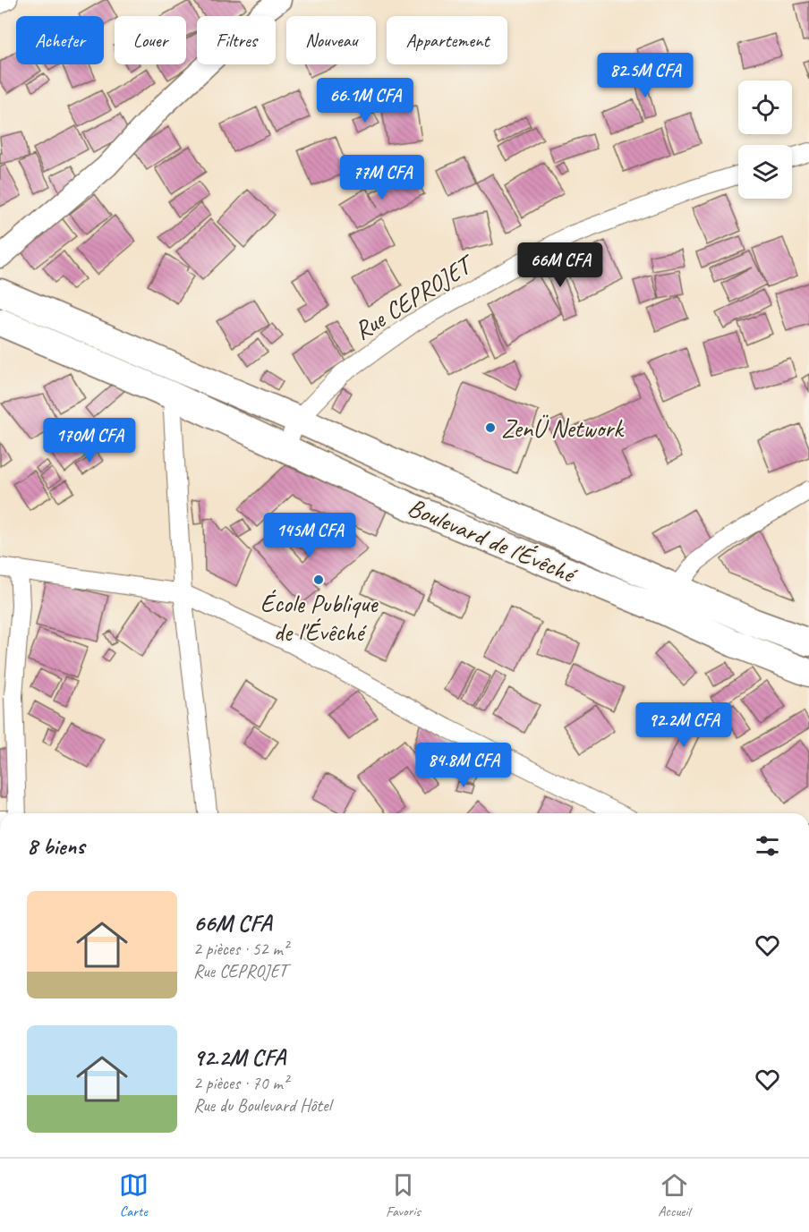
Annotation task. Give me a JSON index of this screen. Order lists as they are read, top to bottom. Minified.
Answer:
{"streets":{"main road":["Boulevard de l'Évêché"],"street":["Rue CEPROJET"]},"crossings":[["Rue CEPROJET","Boulevard de l'Évêché"]],"places":["ZenÜ Network","École Publique de l'Évêché"],"page":{"chip":["Acheter","Louer","Filtres","Nouveau","Appartement"],"price":["82.5M CFA","66.1M CFA","77M CFA","66M CFA","170M CFA","145M CFA","92.2M CFA","84.8M CFA"],"heading":"8 biens","list":[{"name":"66M CFA","note":"2 pièces · 52 m² · Rue CEPROJET"},{"name":"92.2M CFA","note":"2 pièces · 70 m² · Rue du Boulevard Hôtel"}],"tabs":["Carte","Favoris","Accueil"]}}
